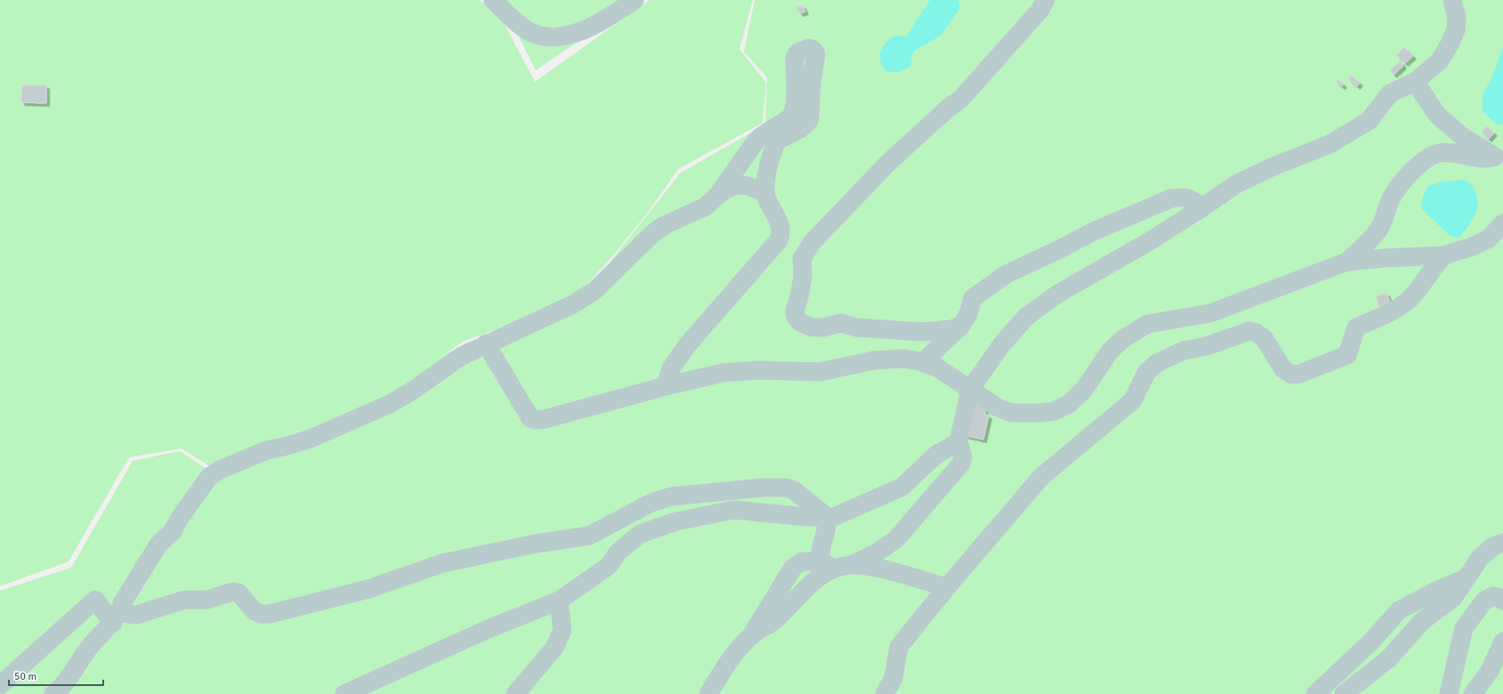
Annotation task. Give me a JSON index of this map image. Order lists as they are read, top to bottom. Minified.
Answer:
{"scale_bar":"50 m"}
